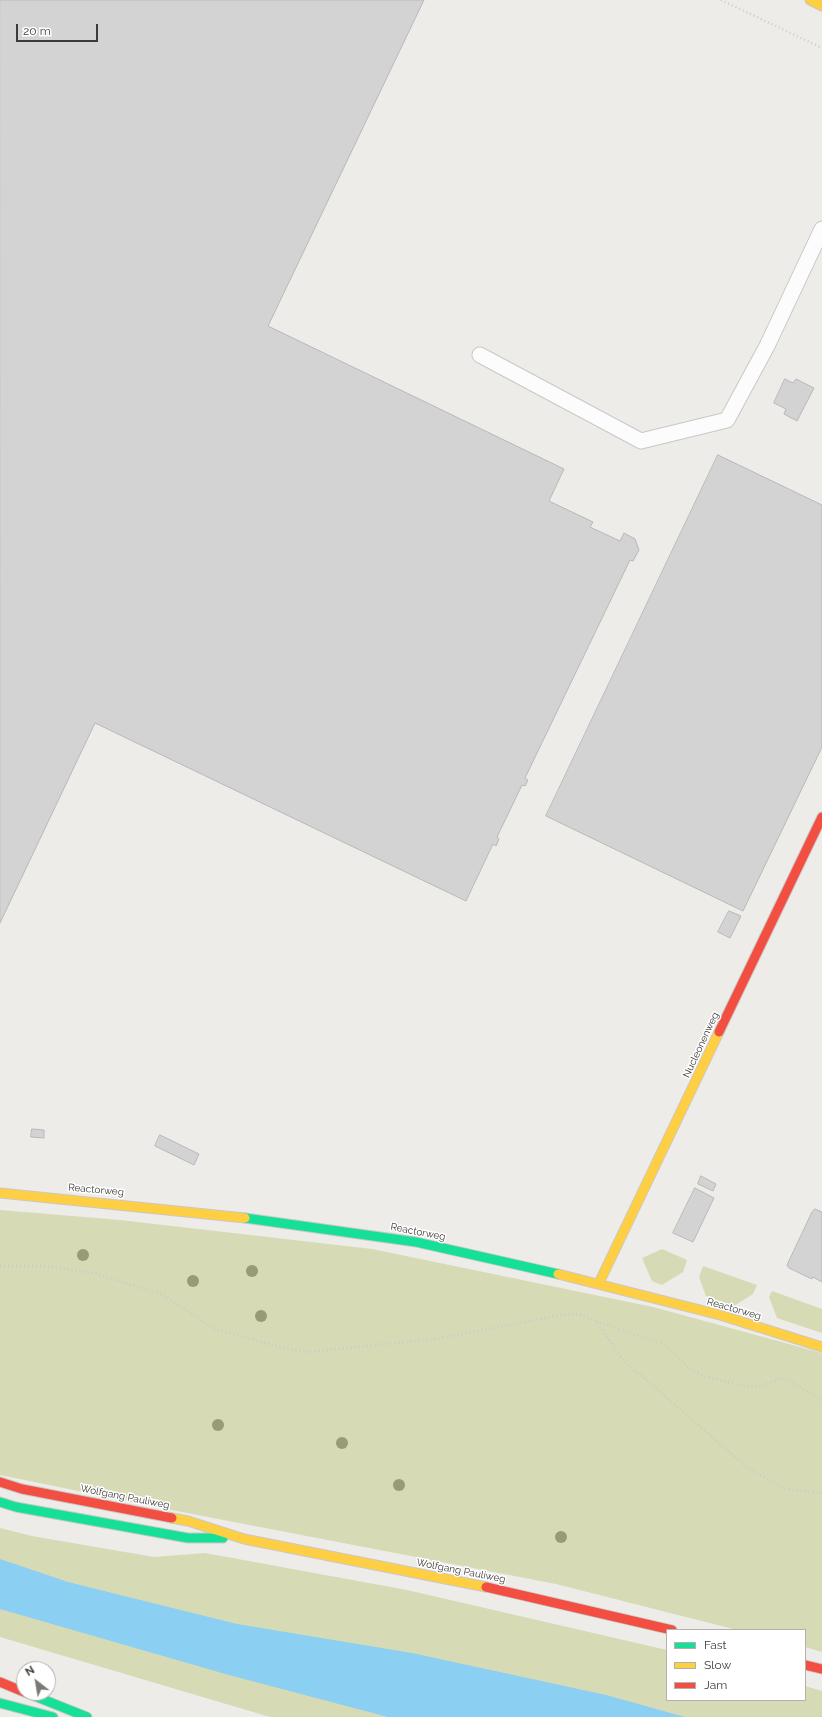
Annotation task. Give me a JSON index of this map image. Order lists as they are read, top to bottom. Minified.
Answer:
{"streets":{"main road":["Nucleonenweg","Reactorweg","Wolfgang Pauliweg"]},"crossings":[["Nucleonenweg","Reactorweg"]],"legend":["Fast","Slow","Jam"],"scale_bar":"20 m","north":"top left"}
